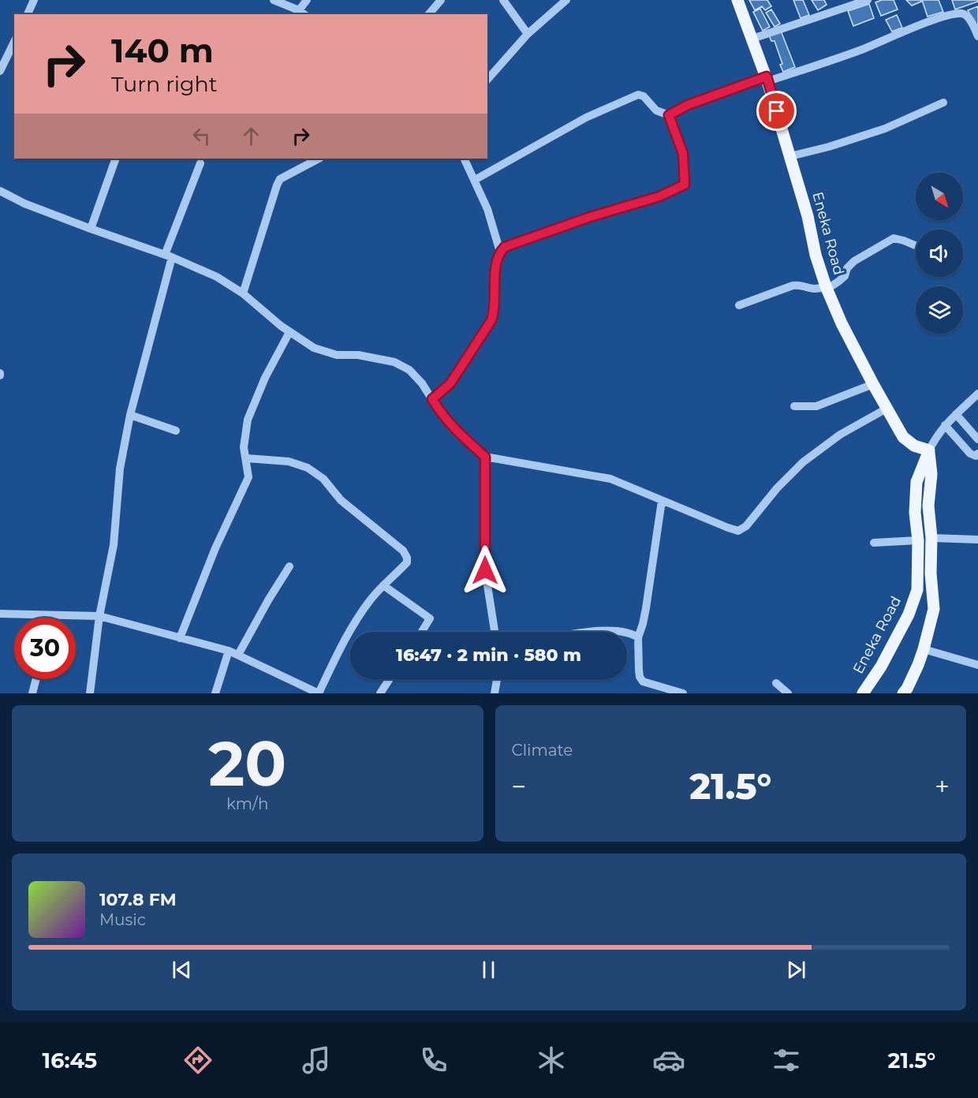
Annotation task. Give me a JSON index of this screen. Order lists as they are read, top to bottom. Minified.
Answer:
{"streets":{"main road":["Eneka Road"]},"north":"bottom right","page":{"turn":["140 m","Turn right"],"limit":"30","trip":"16:47 · 2 min · 580 m","tile":[["20","km/h"],"Climate"],"heat":["−","21.5°","+"],"song":["107.8 FM","Music"],"tabs":["16:45","21.5°"]}}
